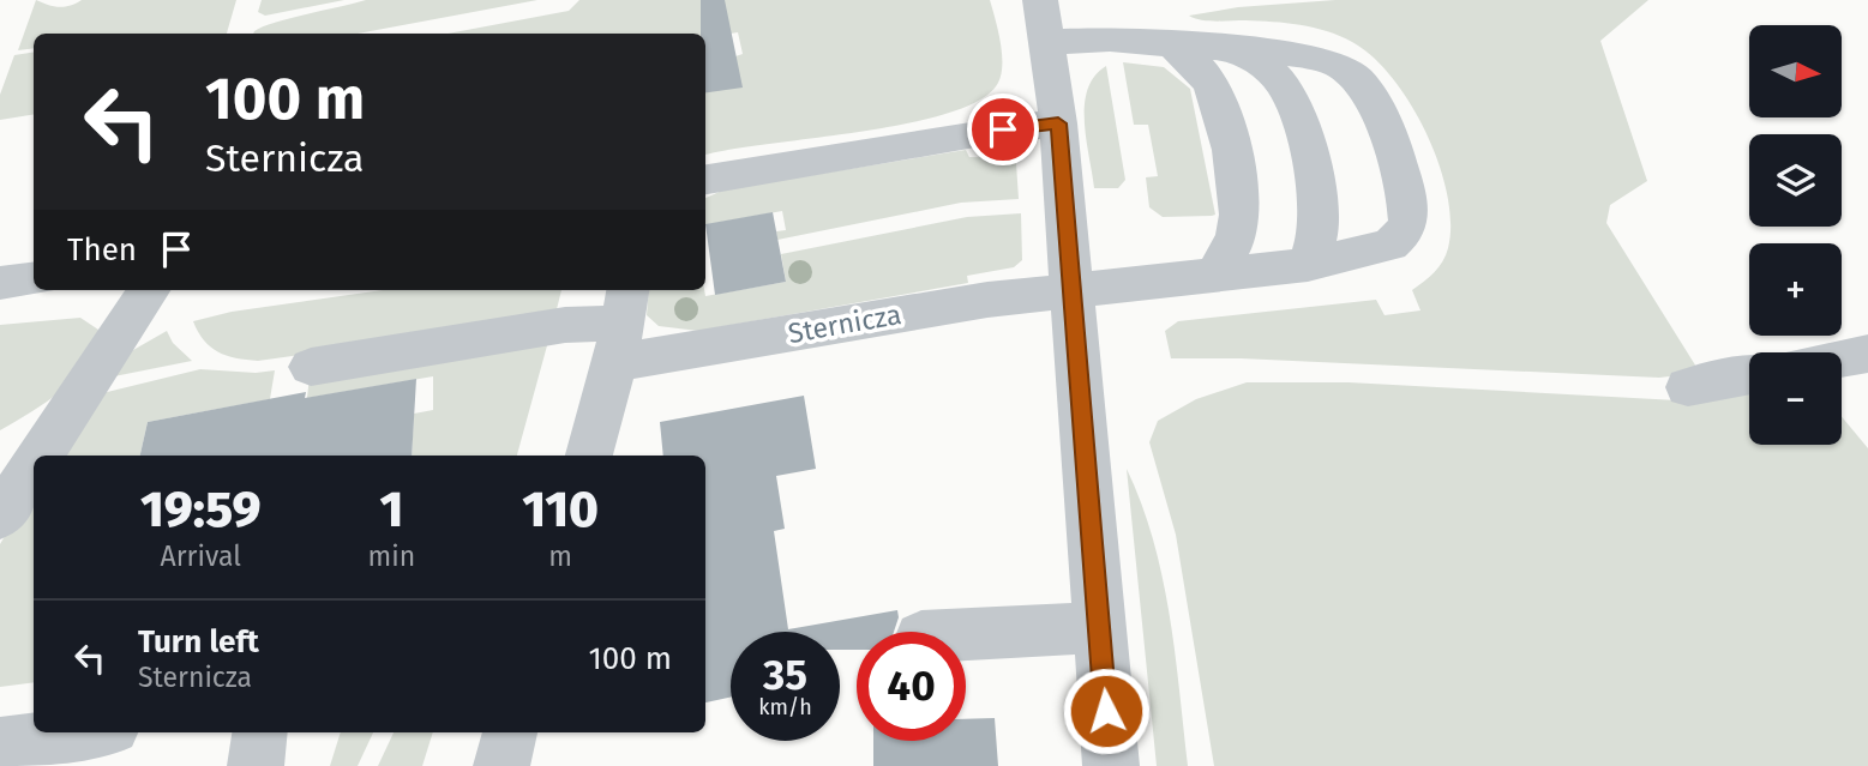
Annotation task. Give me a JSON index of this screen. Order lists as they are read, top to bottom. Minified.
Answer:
{"streets":{"street":["Sternicza"]},"north":"right","page":{"map_buttons":["+","−"],"turn":["100 m","Sternicza"],"then":"Then","eta":["19:59","Arrival","1","min","110","m"],"list":[{"name":"Turn left","note":"Sternicza","value":"100 m"}],"speed":"35 km/h","limit":"40"}}
